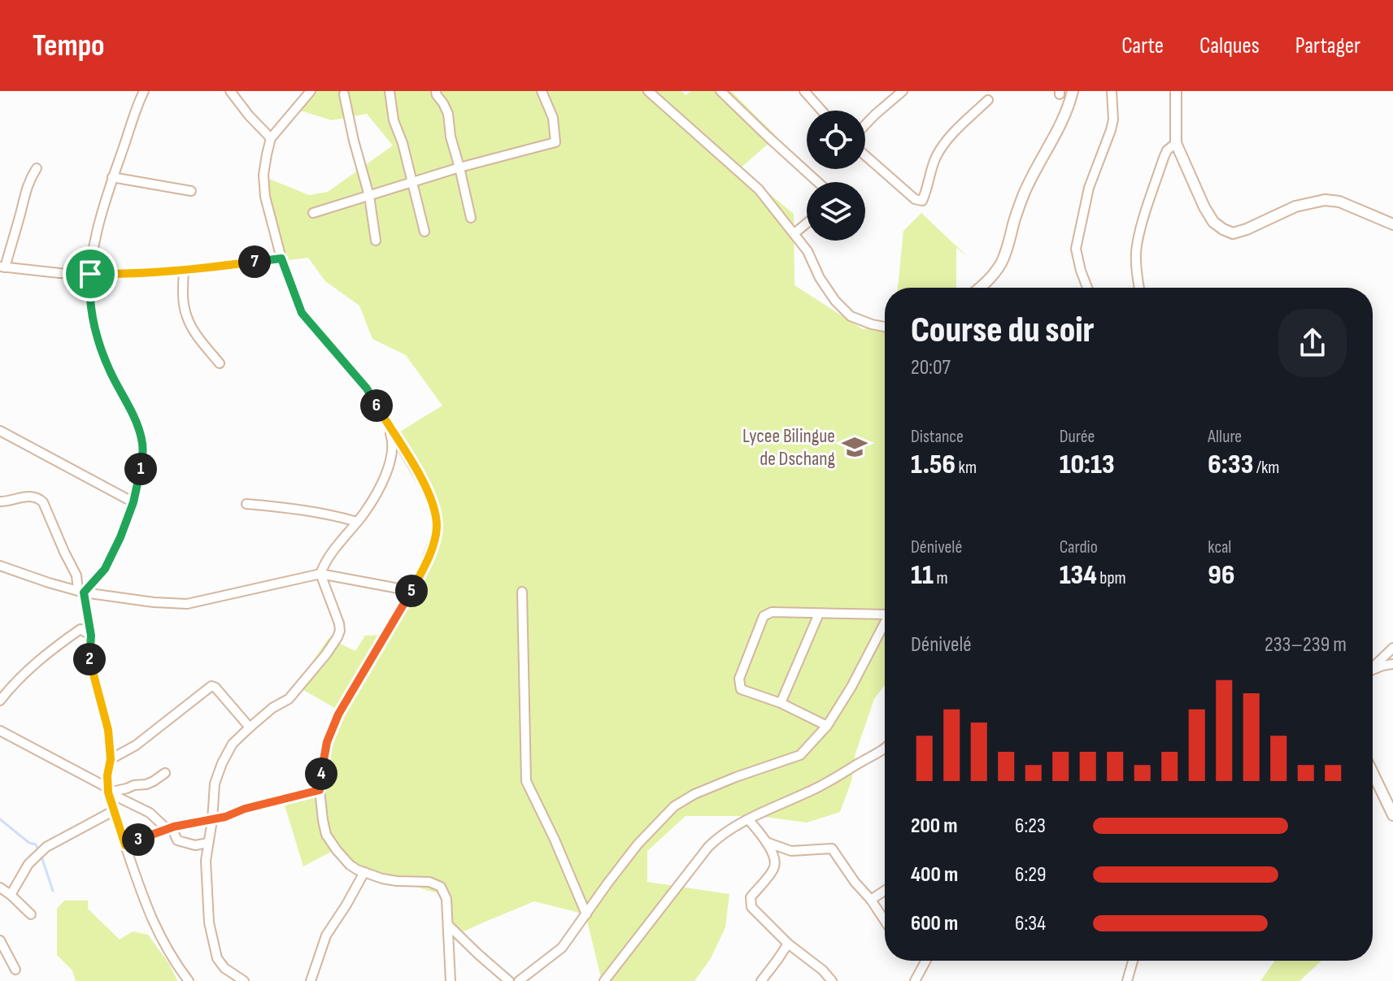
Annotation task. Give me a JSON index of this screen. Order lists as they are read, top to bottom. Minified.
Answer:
{"places":{"school or university":["Lycee Bilingue de Dschang"]},"page":{"header":"Tempo","nav":["Carte","Calques","Partager"],"pins":["7","6","1","5","2","4","3"],"heading":["Course du soir","20:07"],"stats":[["Distance","1.56 km"],["Durée","10:13"],["Allure","6:33 /km"],["Dénivelé","11 m"],["Cardio","134 bpm"],["kcal","96"]],"chart":["Dénivelé","233–239 m"],"list":[{"name":"200 m","note":"6:23"},{"name":"400 m","note":"6:29"},{"name":"600 m","note":"6:34"}]}}
